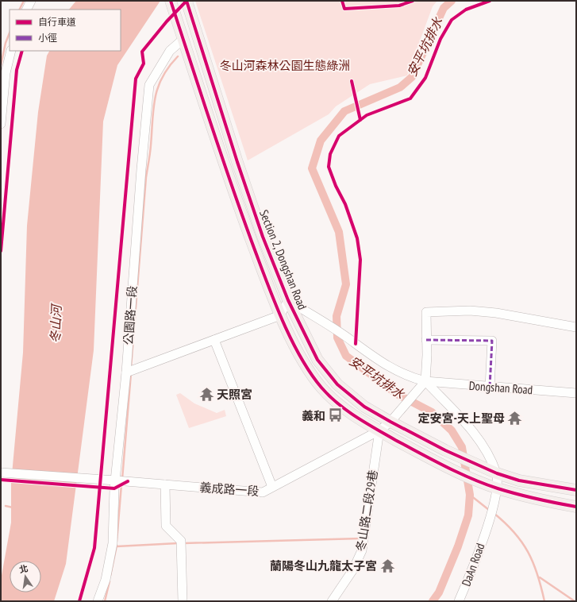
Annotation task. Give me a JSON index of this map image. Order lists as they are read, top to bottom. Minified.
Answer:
{"streets":{"main road":["Section 2, Dongshan Road"],"street":["公園路一段","Dongshan Road","義成路一段","冬山路二段29巷","DaAn Road"]},"crossings":[["Section 2, Dongshan Road","公園路一段"],["Section 2, Dongshan Road","Dongshan Road"],["Section 2, Dongshan Road","義成路一段"],["Section 2, Dongshan Road","冬山路二段29巷"],["Section 2, Dongshan Road","DaAn Road"],["公園路一段","義成路一段"],["Dongshan Road","義成路一段"],["義成路一段","冬山路二段29巷"]],"water":["安平坑排水","冬山河"],"parks":["冬山河森林公園生態綠洲"],"places":{"temple":["天照宮","定安宮-天上聖母","蘭陽冬山九龍太子宮"],"bus stop":["義和"]},"legend":["自行車道","小徑"],"north":"top"}
